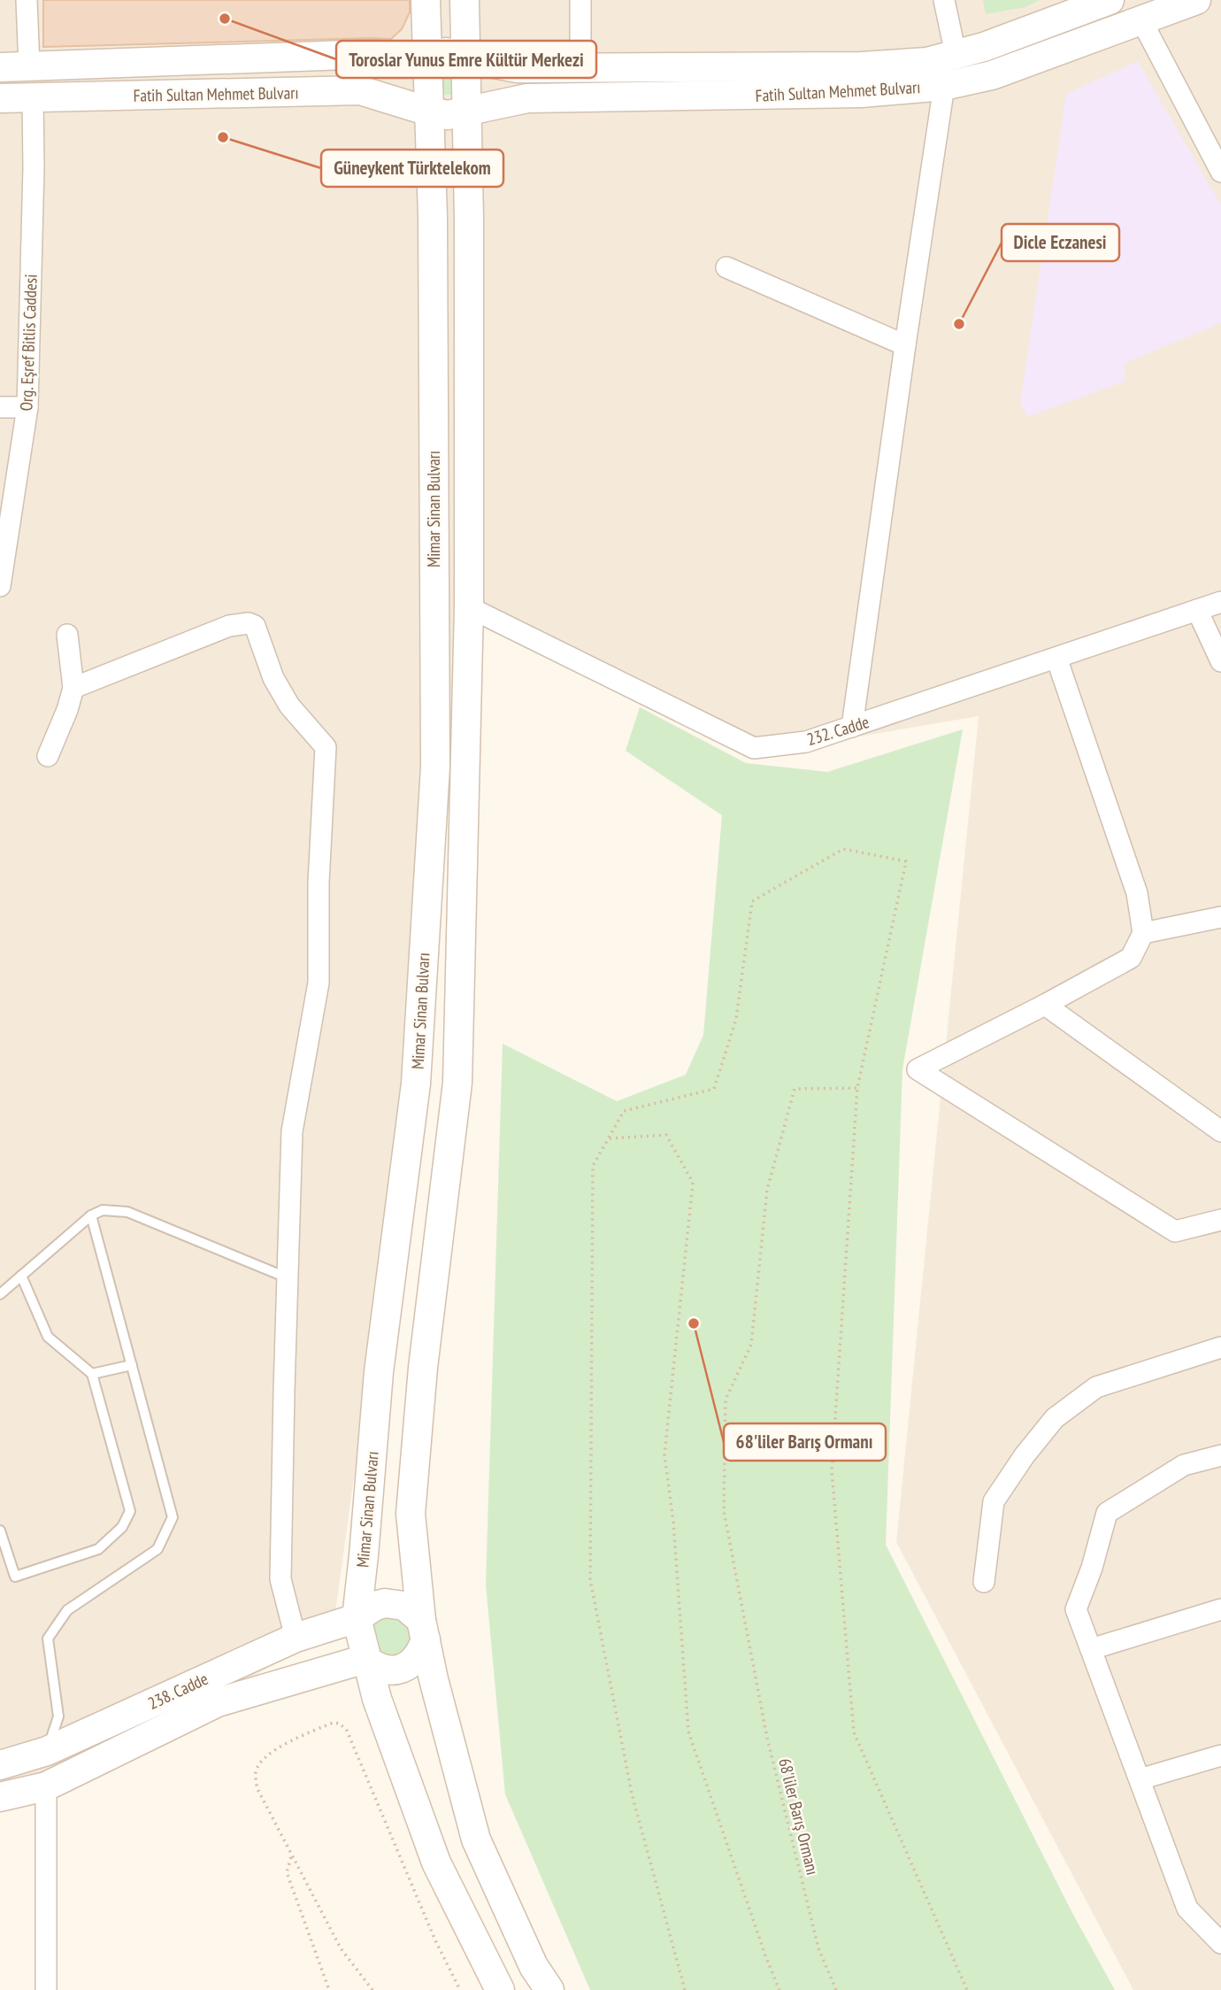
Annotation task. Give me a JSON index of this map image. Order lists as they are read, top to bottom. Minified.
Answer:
{"streets":{"main road":["Fatih Sultan Mehmet Bulvarı","Mimar Sinan Bulvarı","238. Cadde"],"street":["Org. Eşref Bitlis Caddesi","232. Cadde"],"path":["68'liler Barış Ormanı"]},"crossings":[["Fatih Sultan Mehmet Bulvarı","Org. Eşref Bitlis Caddesi"],["Fatih Sultan Mehmet Bulvarı","Mimar Sinan Bulvarı"],["Mimar Sinan Bulvarı","232. Cadde"],["Mimar Sinan Bulvarı","238. Cadde"]],"places":["Toroslar Yunus Emre Kültür Merkezi","Güneykent Türktelekom","Dicle Eczanesi","68'liler Barış Ormanı"]}
